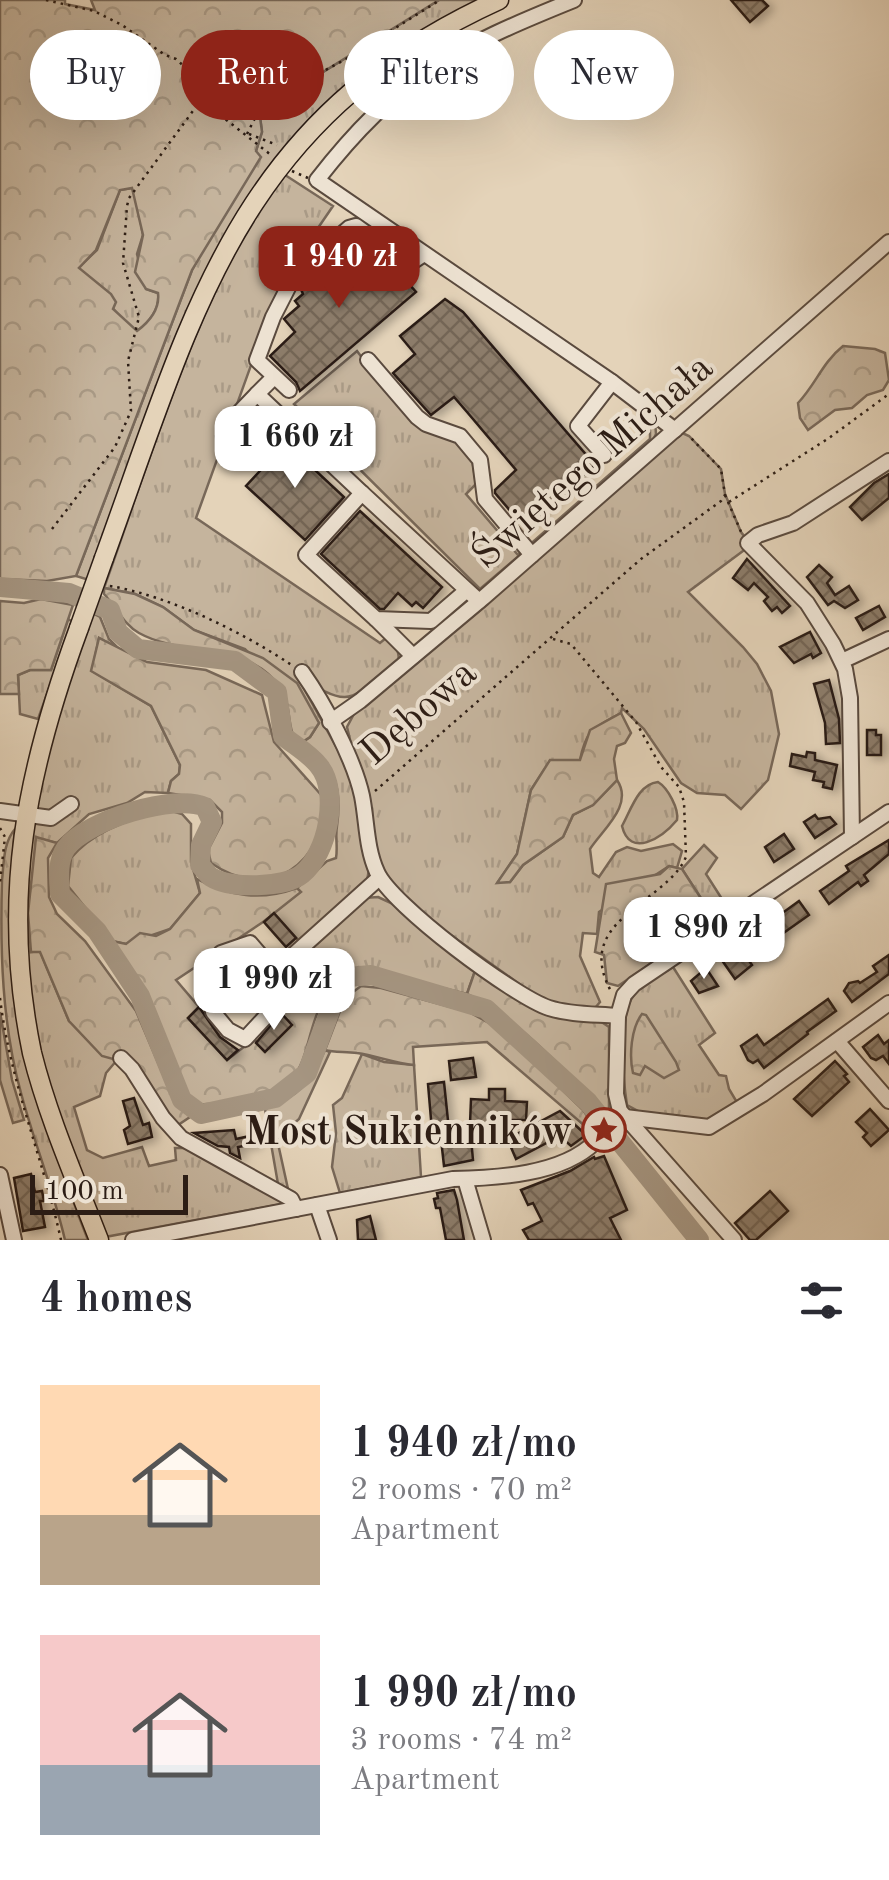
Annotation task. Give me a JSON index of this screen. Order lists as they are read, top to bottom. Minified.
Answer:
{"streets":{"street":["Świętego Michała","Dębowa"]},"places":{"place":["Most Sukienników"]},"scale_bar":"100 m","page":{"chip":["Buy","Rent","Filters","New"],"price":["1 940 zł","1 660 zł","1 890 zł","1 990 zł"],"scale":"100 m","heading":"4 homes","list":[{"name":"1 940 zł/mo","note":"2 rooms · 70 m² · Apartment"},{"name":"1 990 zł/mo","note":"3 rooms · 74 m² · Apartment"}]}}
